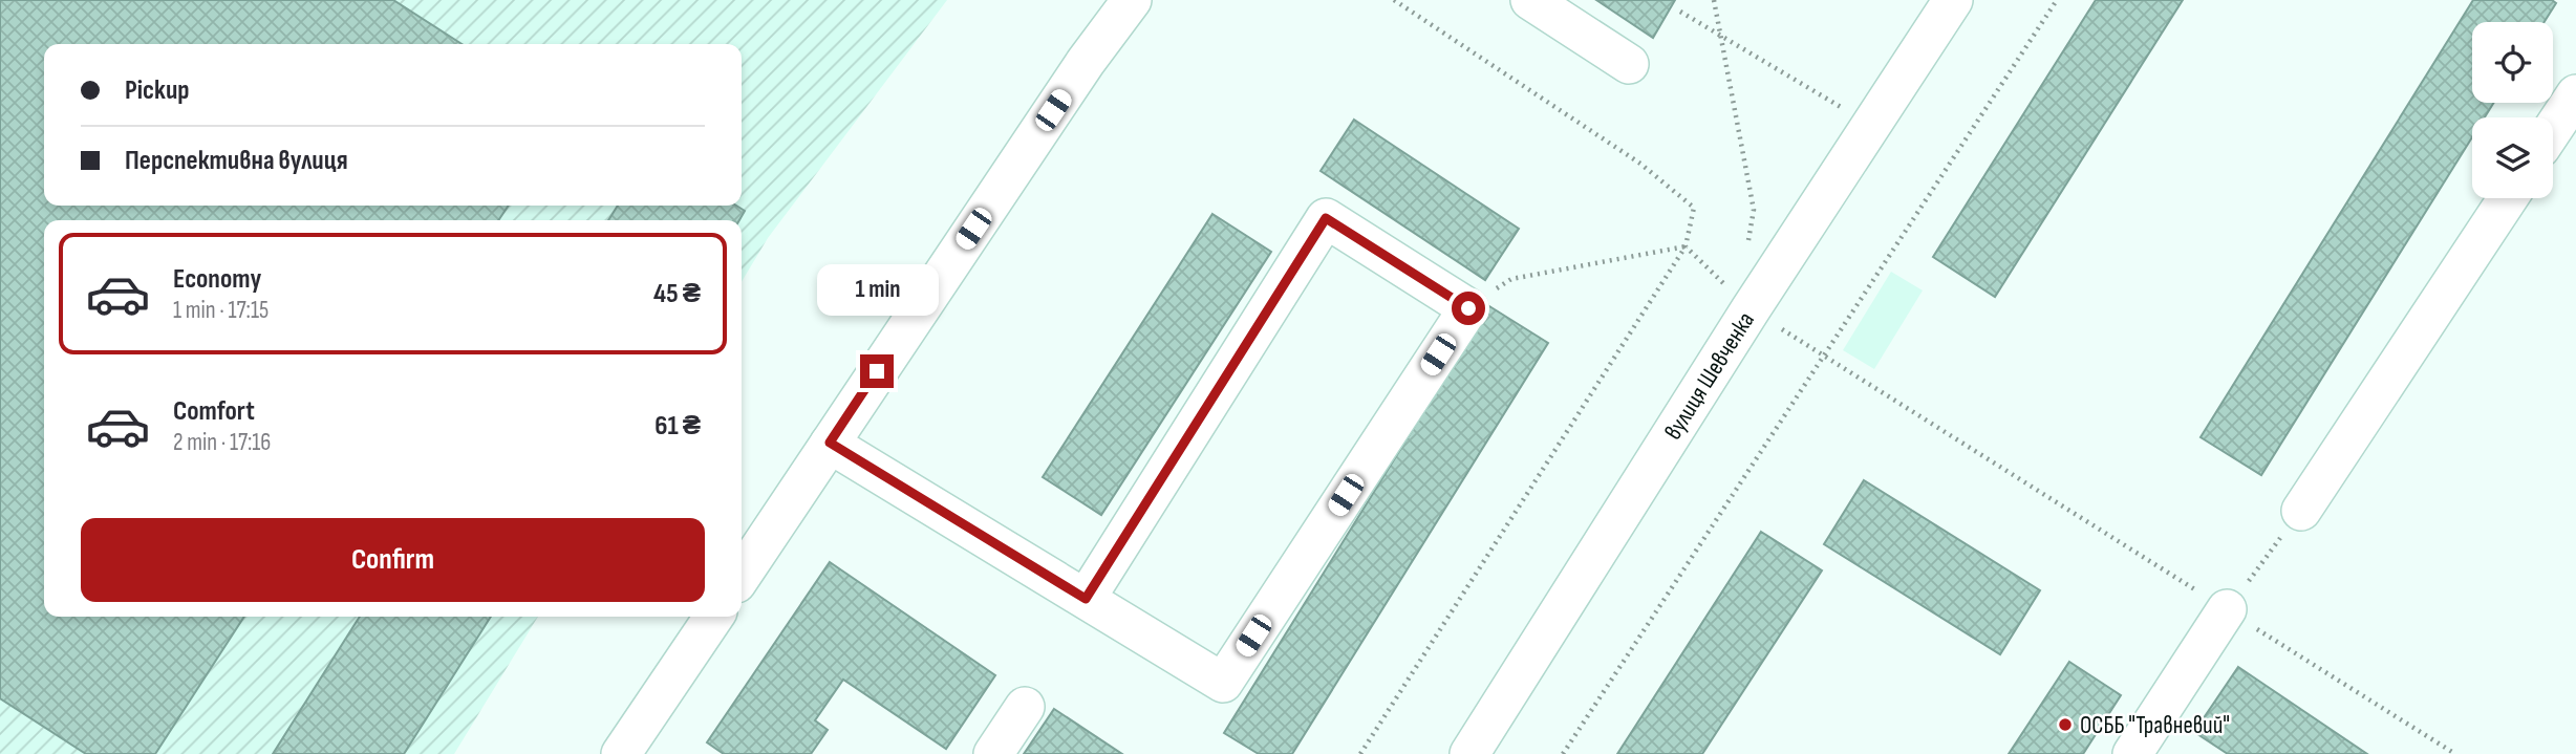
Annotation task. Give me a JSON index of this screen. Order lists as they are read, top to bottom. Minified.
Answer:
{"streets":{"street":["вулиця Шевченка"]},"places":["ОСББ \"Травневий\""],"page":{"banner":["Pickup","Перспективна вулиця"],"list":[{"name":"Economy","note":"1 min · 17:15","value":"45 ₴"},{"name":"Comfort","note":"2 min · 17:16","value":"61 ₴"}],"bubble":"1 min","buttons":"Confirm"}}
